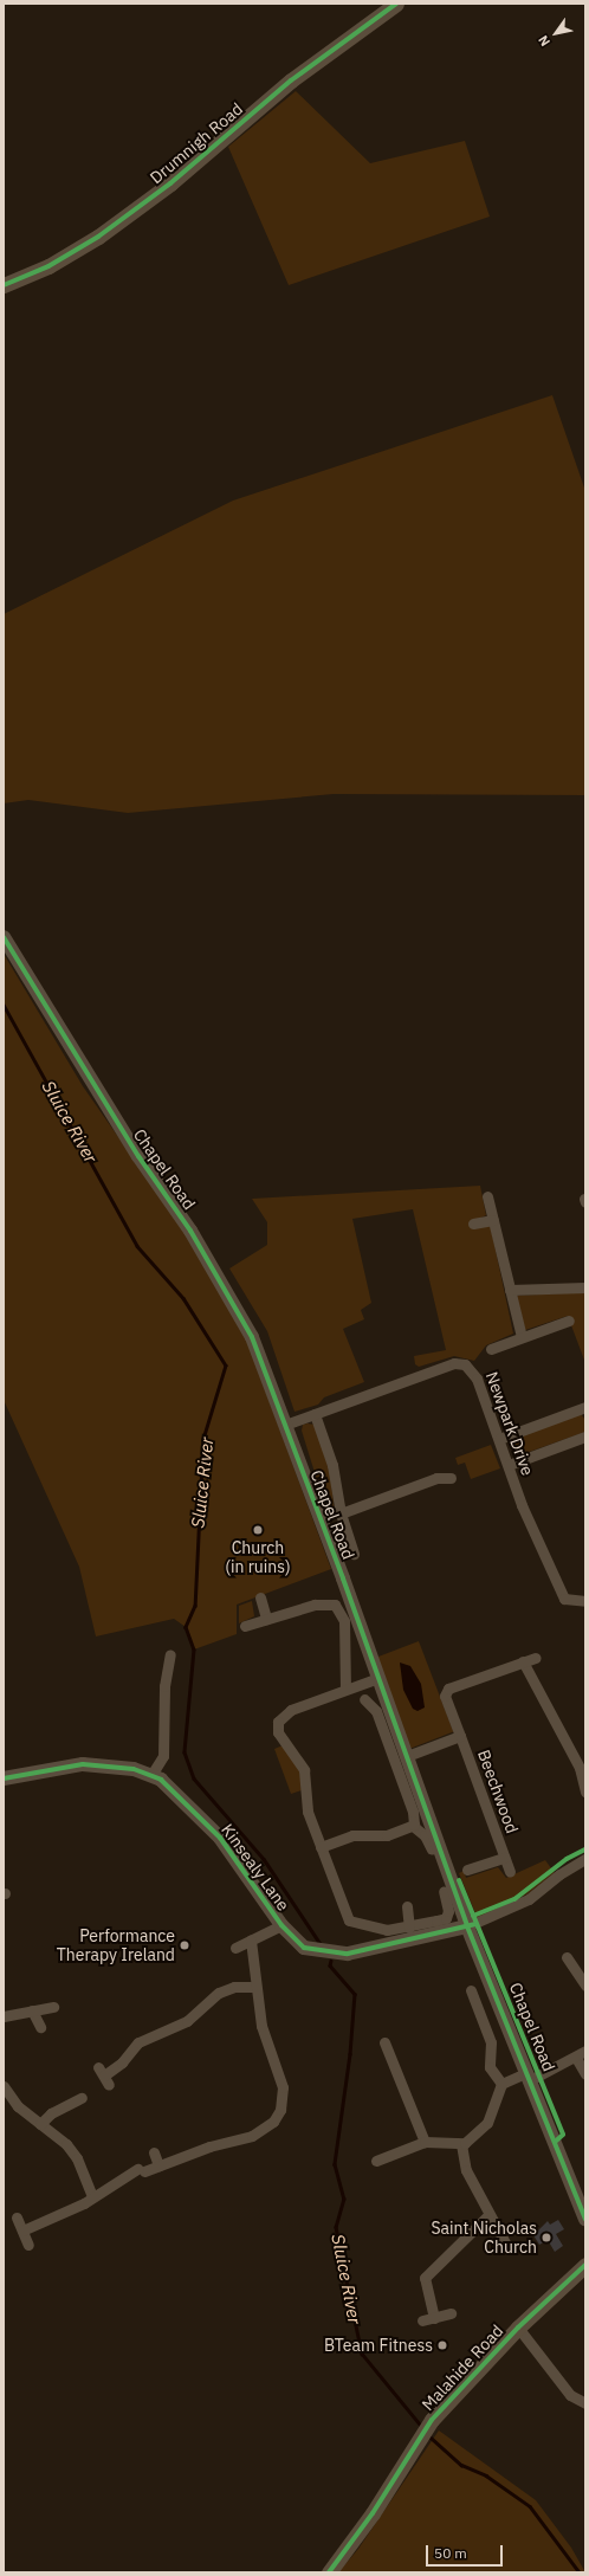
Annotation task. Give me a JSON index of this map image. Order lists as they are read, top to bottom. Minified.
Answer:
{"streets":{"main road":["Drumnigh Road","Malahide Road"],"street":["Chapel Road","Newpark Drive","Beechwood","Kinsealy Lane"]},"crossings":[["Chapel Road","Newpark Drive"],["Chapel Road","Beechwood"],["Chapel Road","Kinsealy Lane"]],"water":["Sluice River"],"places":["Church (in ruins)","Performance Therapy Ireland","Saint Nicholas Church","BTeam Fitness"],"scale_bar":"50 m","north":"bottom left"}
